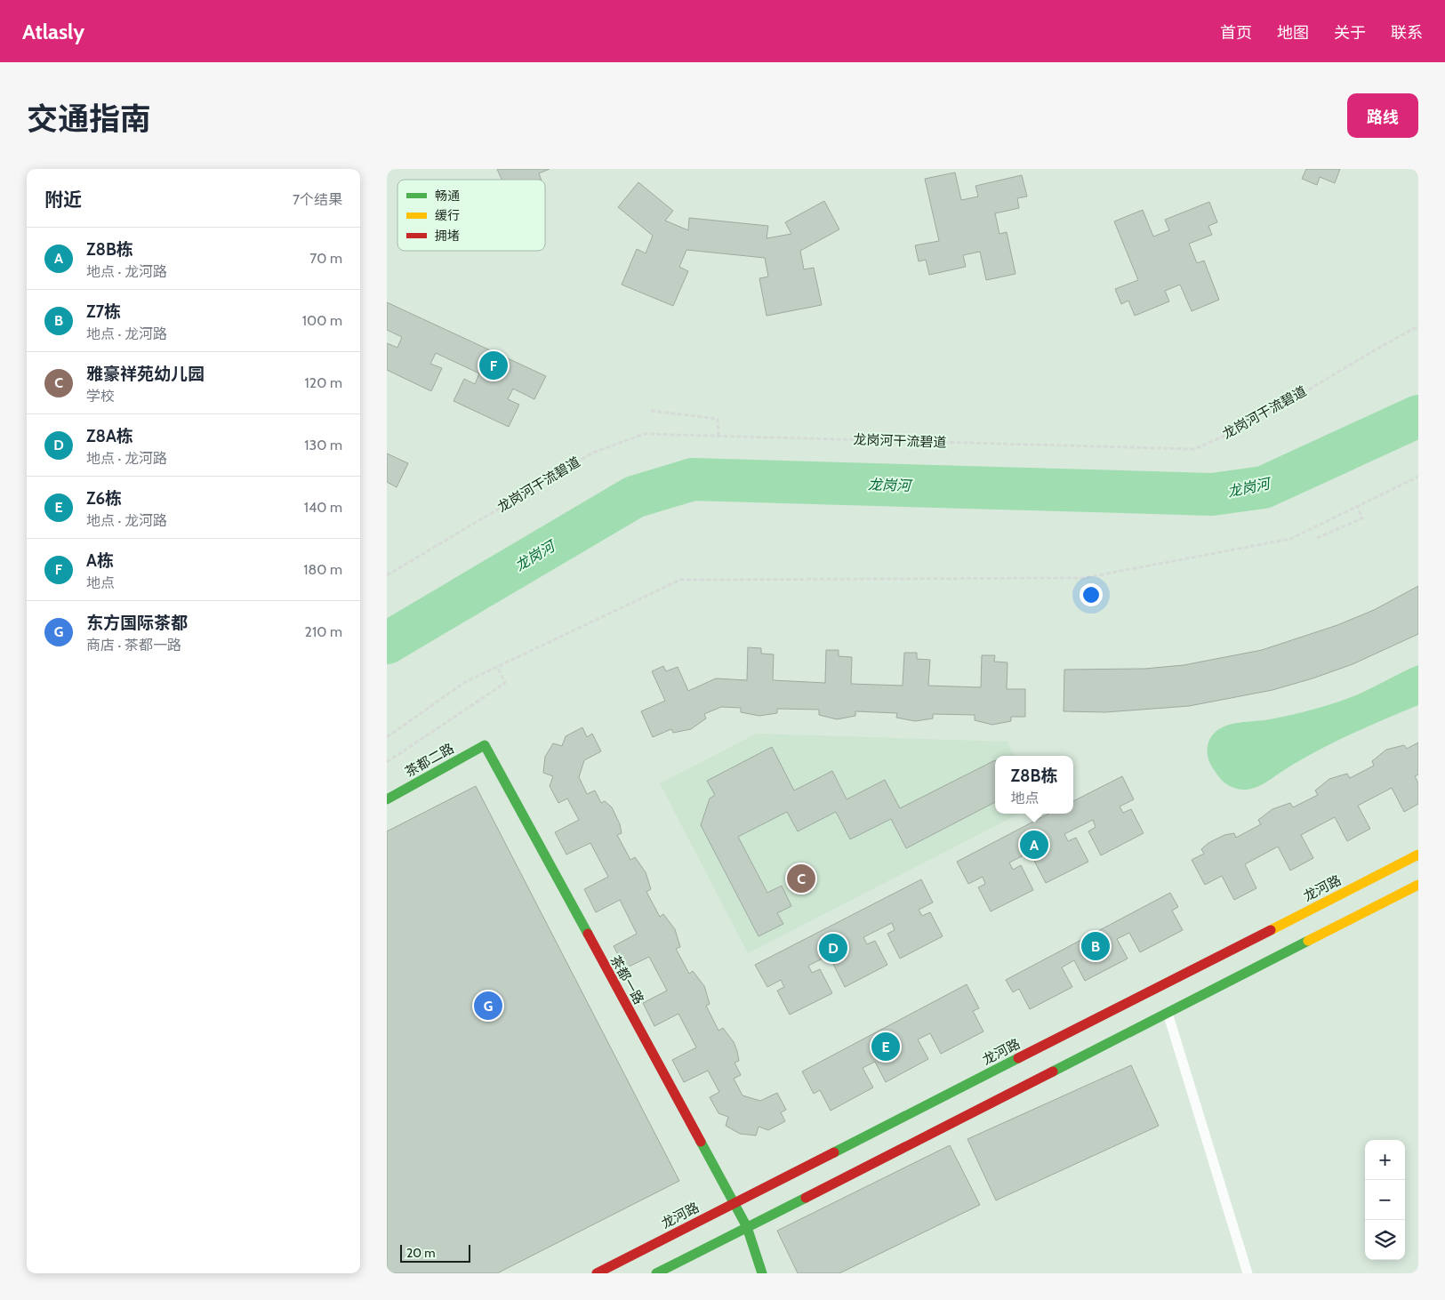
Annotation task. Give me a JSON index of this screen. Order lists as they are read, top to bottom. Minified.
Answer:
{"streets":{"street":["茶都二路","龙河路","茶都一路"],"path":["龙岗河干流碧道"]},"crossings":[["茶都二路","茶都一路"],["龙河路","茶都一路"]],"water":["龙岗河"],"legend":["畅通","缓行","拥堵"],"scale_bar":"20 m","page":{"header":"Atlasly","nav":["首页","地图","关于","联系"],"title":"交通指南","buttons":"路线","heading":["附近","7个结果"],"list":[{"mark":"A","name":"Z8B栋","note":"地点 · 龙河路","value":"70 m"},{"mark":"B","name":"Z7栋","note":"地点 · 龙河路","value":"100 m"},{"mark":"C","name":"雅豪祥苑幼儿园","note":"学校","value":"120 m"},{"mark":"D","name":"Z8A栋","note":"地点 · 龙河路","value":"130 m"},{"mark":"E","name":"Z6栋","note":"地点 · 龙河路","value":"140 m"},{"mark":"F","name":"A栋","note":"地点","value":"180 m"},{"mark":"G","name":"东方国际茶都","note":"商店 · 茶都一路","value":"210 m"}],"pins":["F","A","C","B","D","G","E"],"popup":["Z8B栋","地点"],"map_buttons":["+","−"],"scale":"20 m"}}
